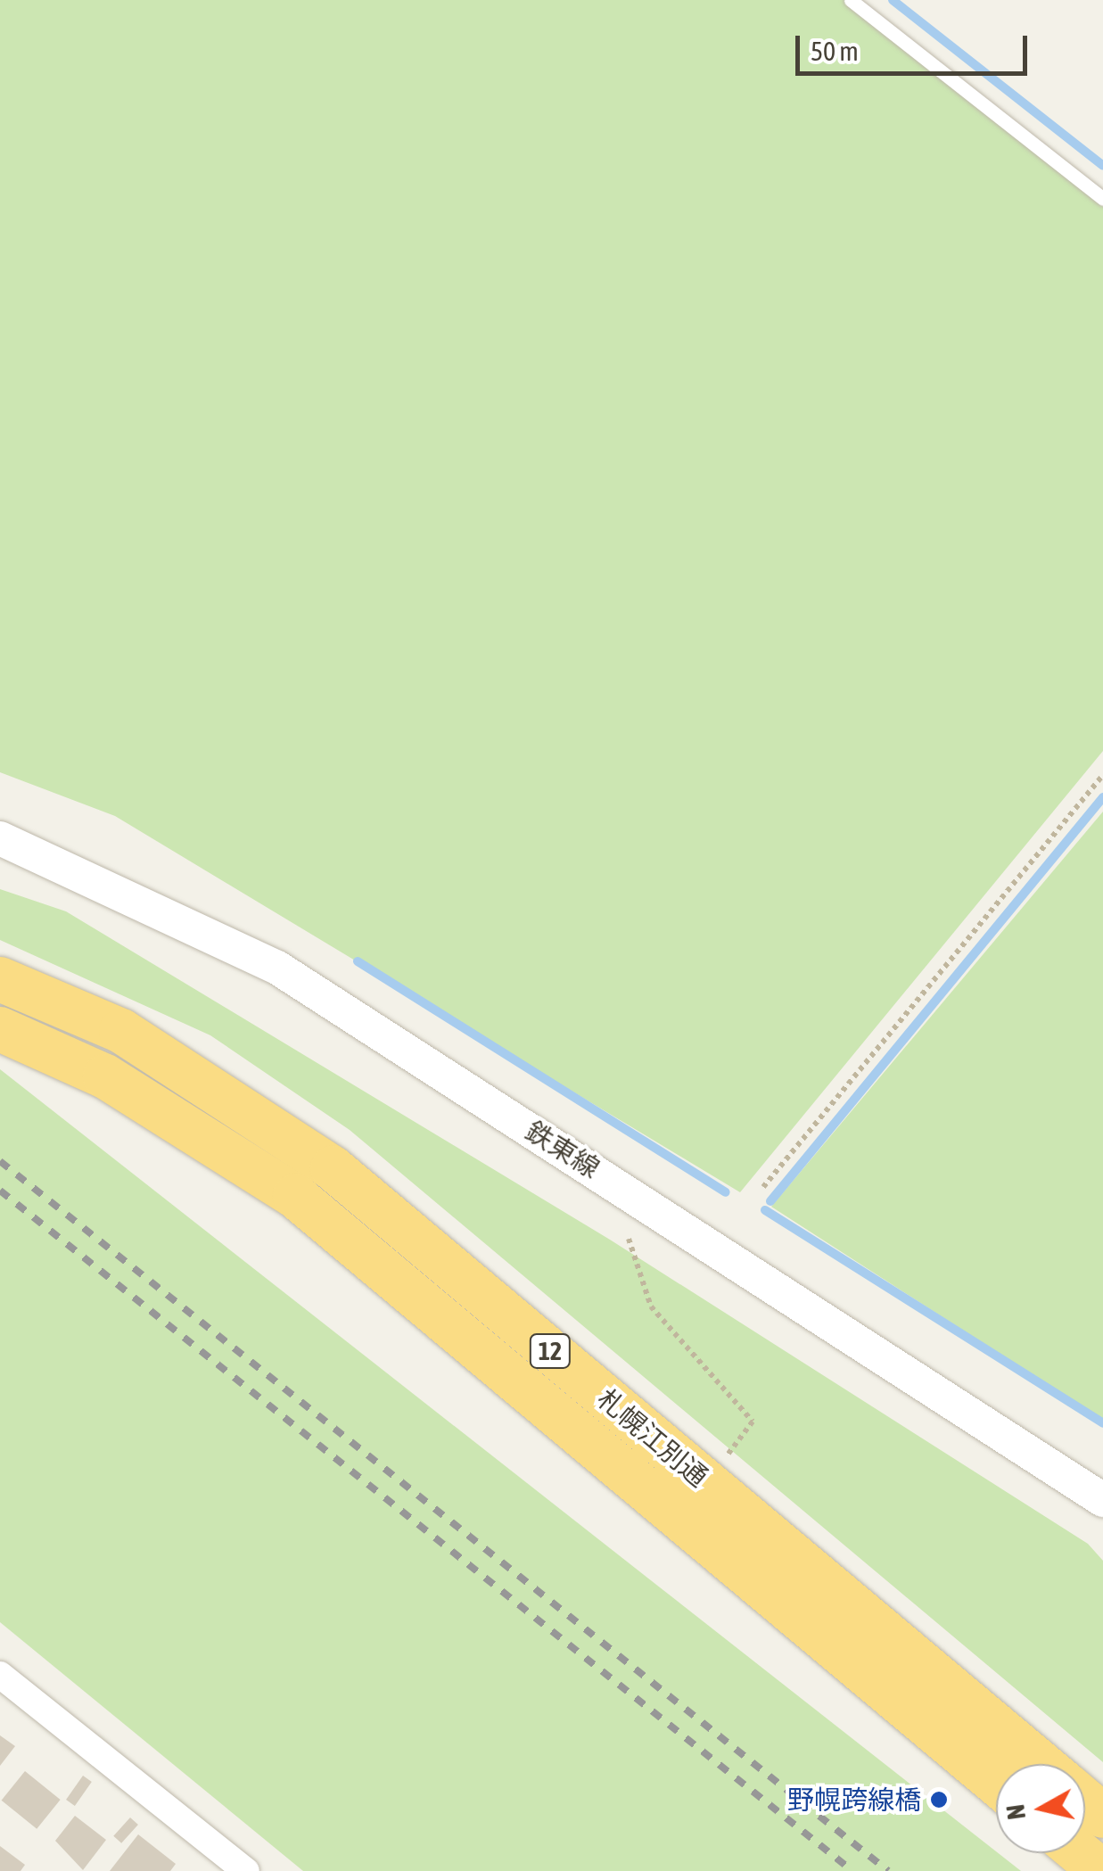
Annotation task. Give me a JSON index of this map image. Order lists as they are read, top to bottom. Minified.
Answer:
{"streets":{"highway":["12","札幌江別通"],"street":["鉄東線"]},"places":["野幌跨線橋"],"scale_bar":"50 m","north":"left"}
